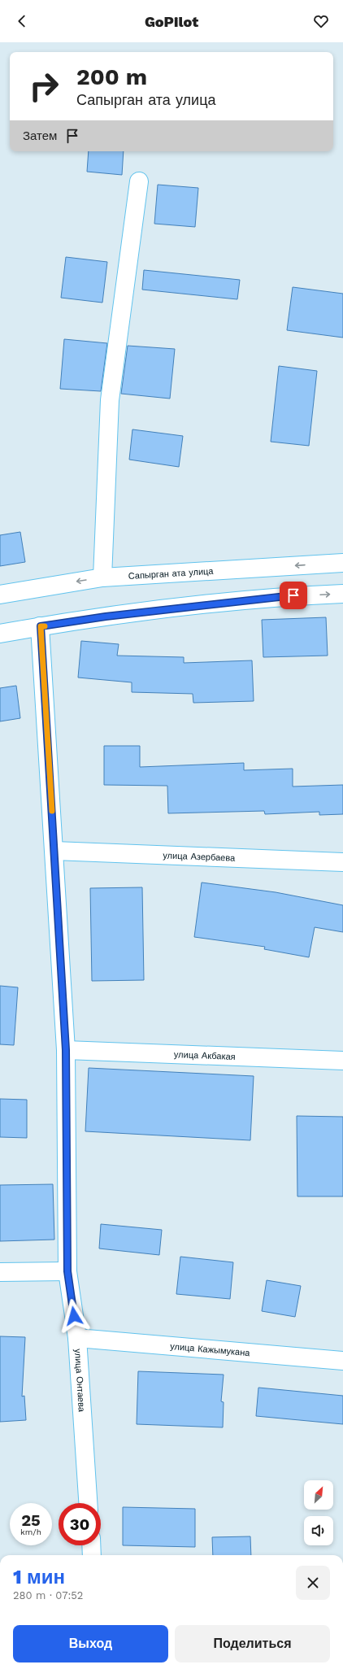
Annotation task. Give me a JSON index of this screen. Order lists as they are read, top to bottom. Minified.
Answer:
{"streets":{"street":["Сапырган ата улица","улица Азербаева","улица Акбакая","улица Кажымукана","улица Онтаева"]},"crossings":[["улица Азербаева","улица Онтаева"],["улица Акбакая","улица Онтаева"],["улица Кажымукана","улица Онтаева"]],"north":"top right","page":{"header":"GoPilot","turn":["200 m","Сапырган ата улица"],"then":"Затем","speed":"25 km/h","limit":"30","heading":["1 мин","280 m · 07:52"],"buttons":["Выход","Поделиться"]}}
